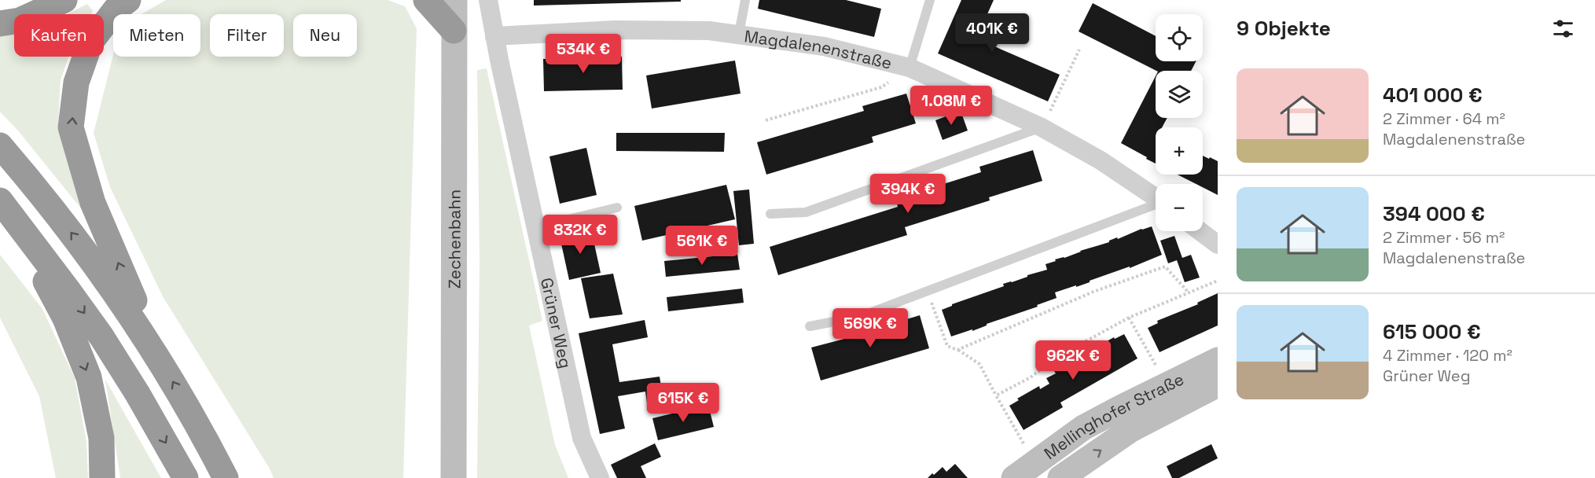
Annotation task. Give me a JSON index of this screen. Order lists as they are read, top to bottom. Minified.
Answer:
{"streets":{"main road":["Zechenbahn","Mellinghofer Straße"],"street":["Magdalenenstraße","Grüner Weg"]},"crossings":[["Magdalenenstraße","Grüner Weg"]],"page":{"heading":"9 Objekte","price":["401K €","534K €","1.08M €","394K €","832K €","561K €","569K €","962K €","615K €"],"map_buttons":["+","−"],"chip":["Kaufen","Mieten","Filter","Neu"],"list":[{"name":"401 000 €","note":"2 Zimmer · 64 m² · Magdalenenstraße"},{"name":"394 000 €","note":"2 Zimmer · 56 m² · Magdalenenstraße"},{"name":"615 000 €","note":"4 Zimmer · 120 m² · Grüner Weg"}]}}
